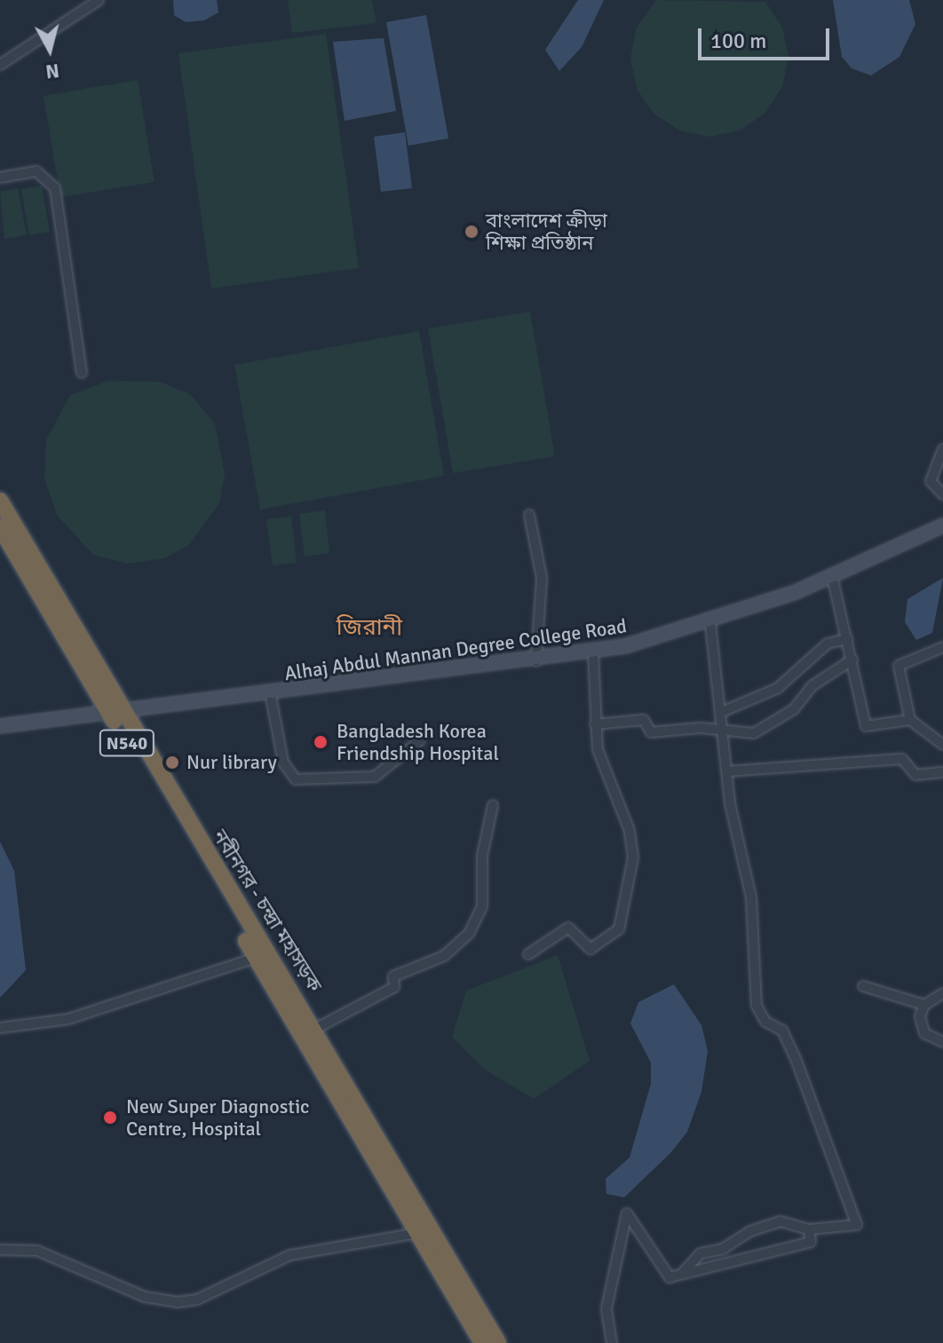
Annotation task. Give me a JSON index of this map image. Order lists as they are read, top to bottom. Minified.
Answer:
{"streets":{"highway":["N540","নবীনগর - চন্দ্রা মহাসড়ক"],"street":["Alhaj Abdul Mannan Degree College Road"]},"crossings":[["Alhaj Abdul Mannan Degree College Road","নবীনগর - চন্দ্রা মহাসড়ক"]],"districts":["জিরানী"],"places":["বাংলাদেশ ক্রীড়া শিক্ষা প্রতিষ্ঠান","Bangladesh Korea Friendship Hospital","Nur library","New Super Diagnostic Centre, Hospital"],"scale_bar":"100 m","north":"bottom"}
